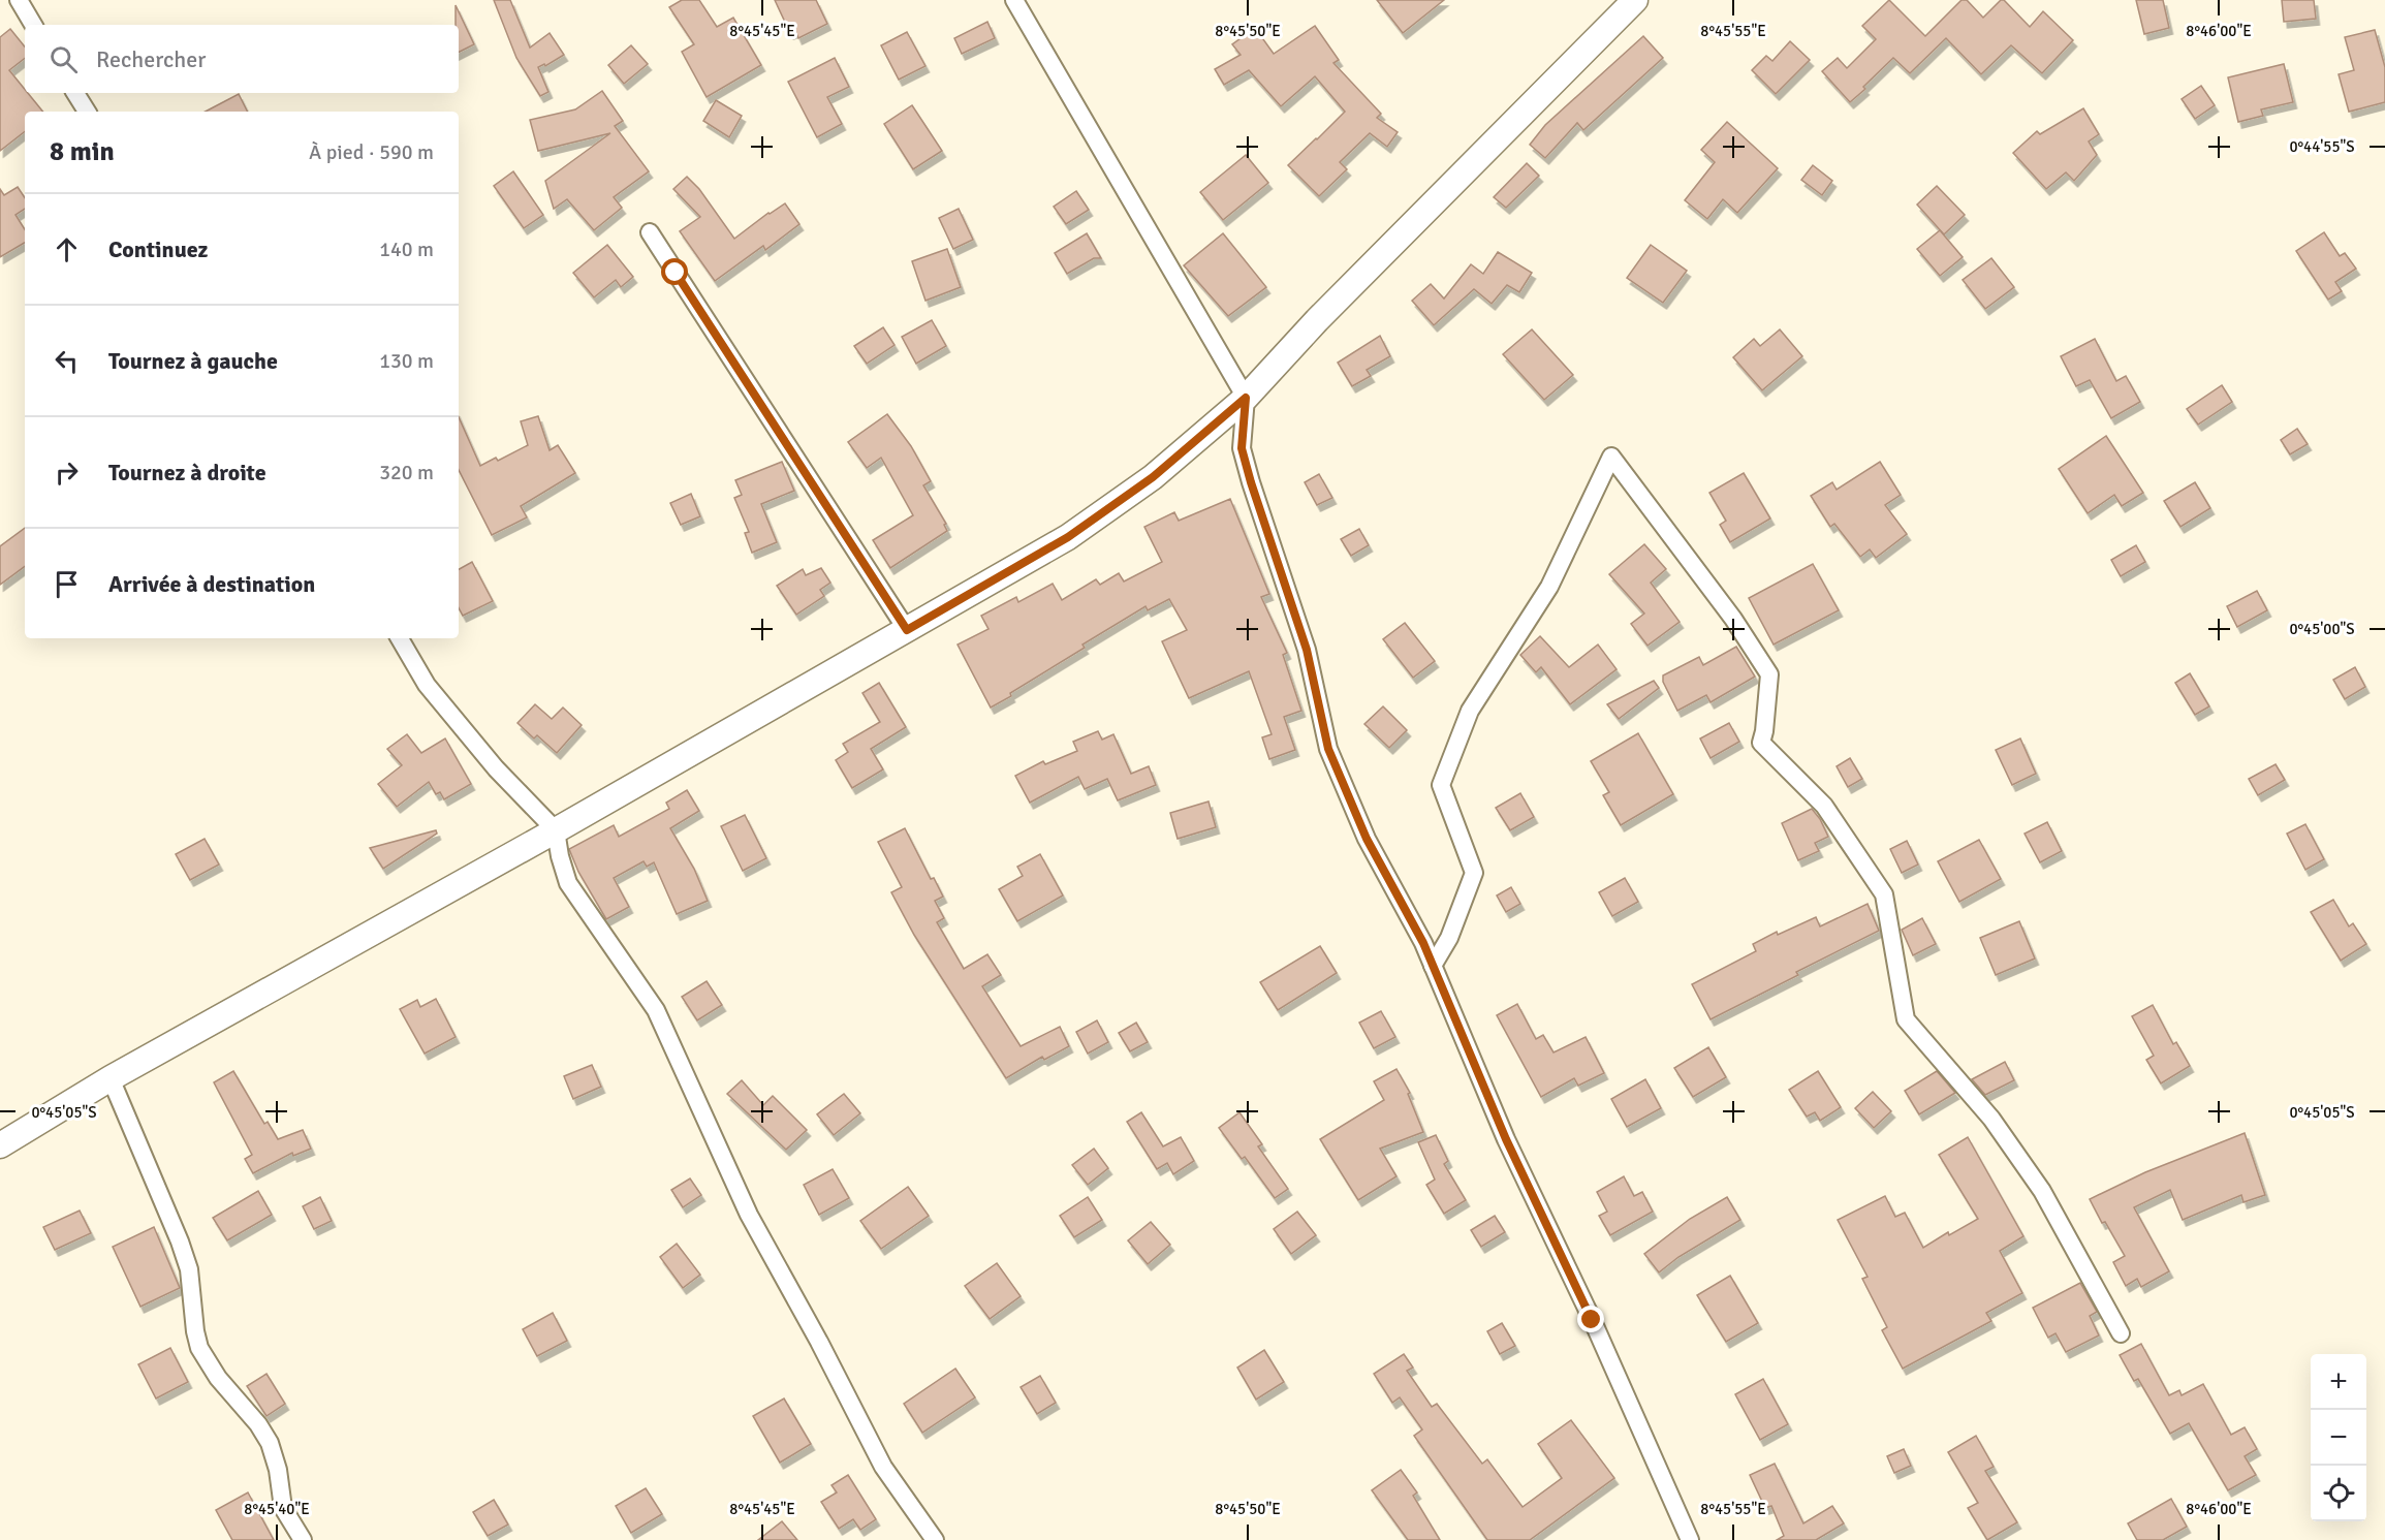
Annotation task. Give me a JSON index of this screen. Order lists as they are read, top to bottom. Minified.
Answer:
{"page":{"search":"Rechercher","heading":["8 min","À pied · 590 m"],"list":[["Continuez","140 m"],["Tournez à gauche","130 m"],["Tournez à droite","320 m"],"Arrivée à destination"],"map_buttons":["+","−"]},"coordinates":["8°45'45\"E","8°45'50\"E","8°45'55\"E","8°46'00\"E","0°44'55\"S","0°45'00\"S","0°45'05\"S","8°45'40\"E"]}
